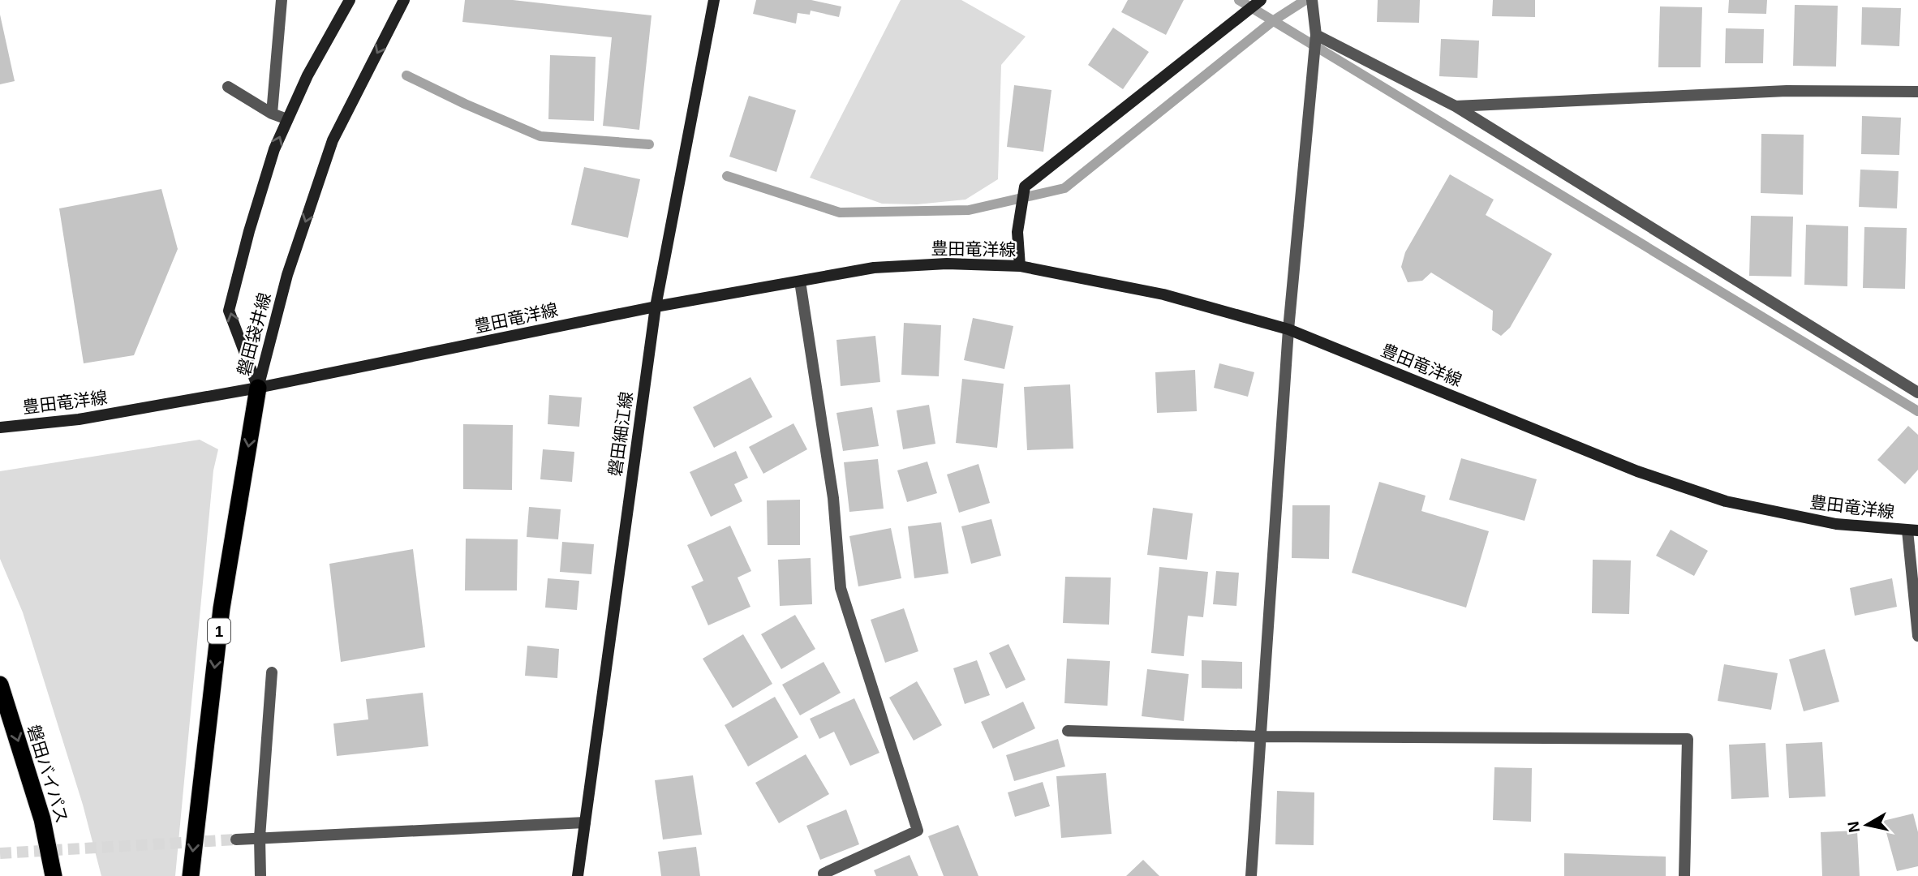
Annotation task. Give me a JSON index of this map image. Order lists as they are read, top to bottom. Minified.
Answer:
{"streets":{"highway":["1","磐田バイパス"],"main road":["豊田竜洋線","磐田袋井線","磐田細江線"]},"crossings":[["豊田竜洋線","磐田袋井線"],["豊田竜洋線","磐田細江線"],["豊田竜洋線","1"],["磐田袋井線","1"]],"one_way":["磐田バイパス"],"north":"left"}
